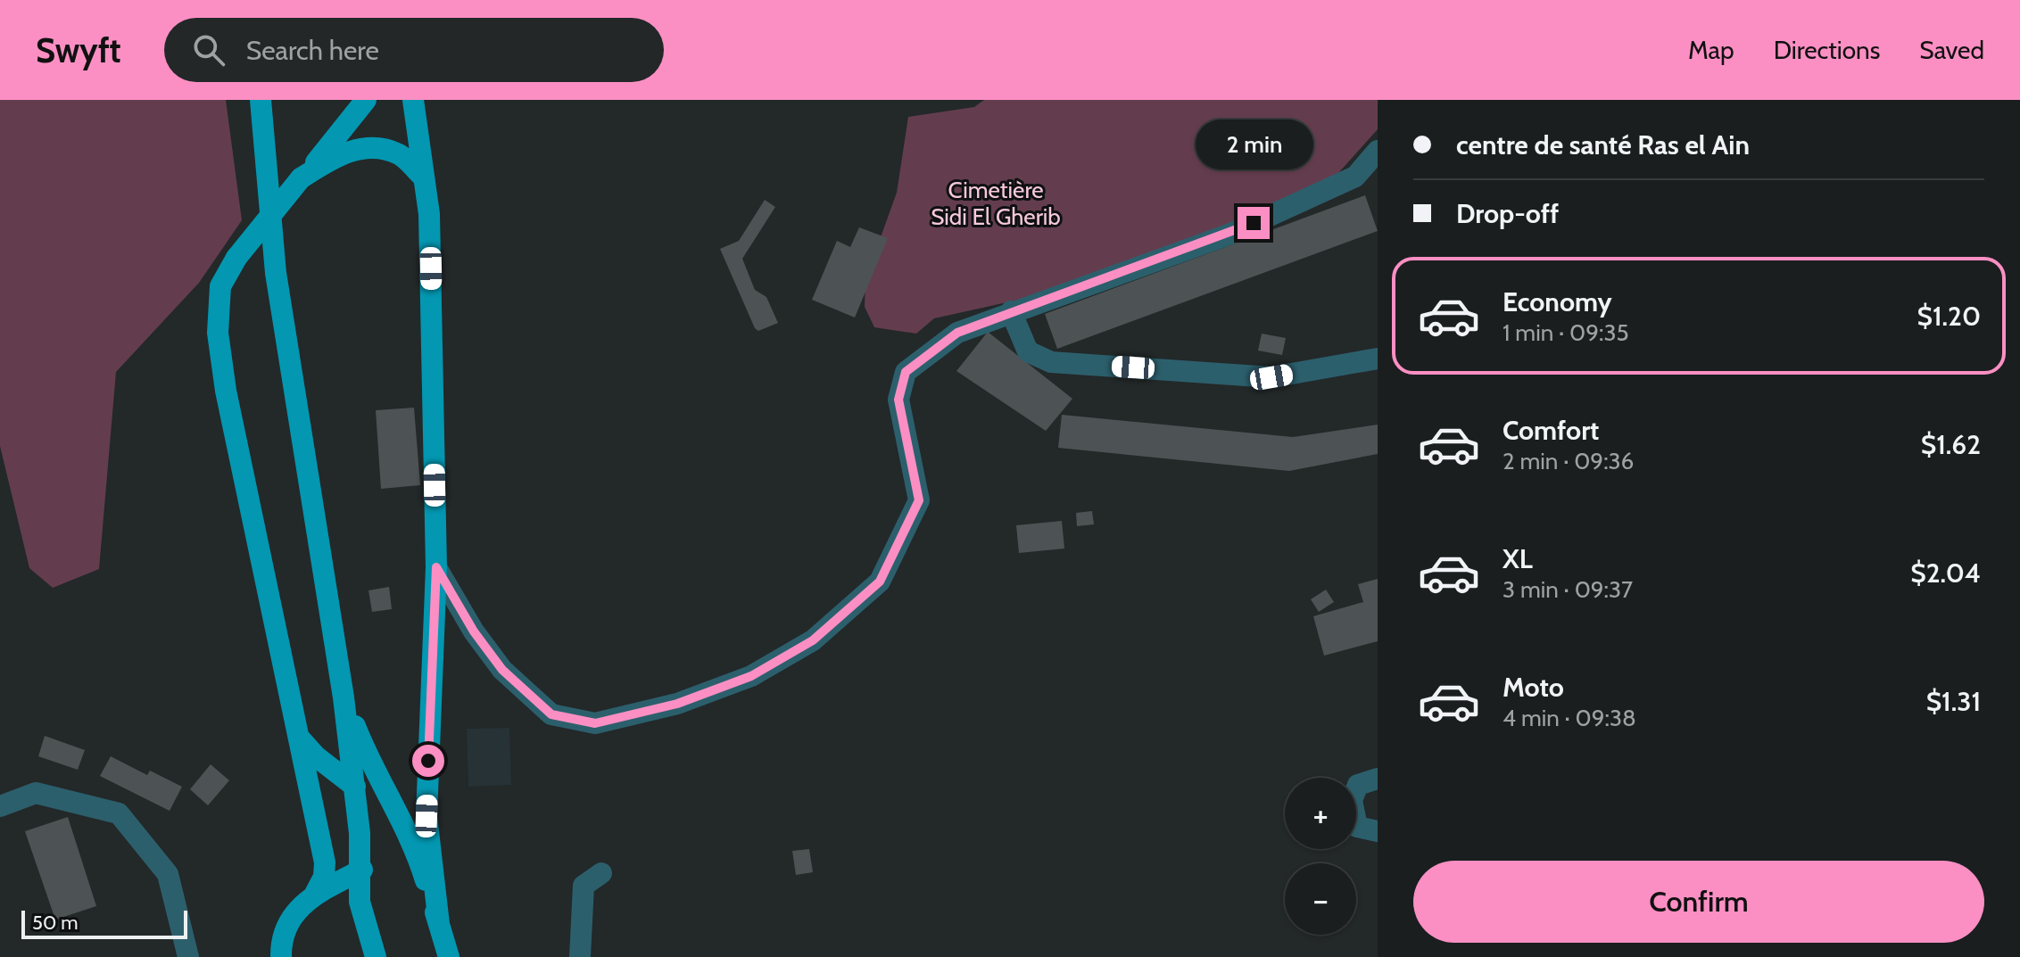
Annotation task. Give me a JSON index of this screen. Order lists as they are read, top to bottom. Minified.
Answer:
{"parks":["Cimetière Sidi El Gherib"],"scale_bar":"50 m","page":{"header":"Swyft","search":"Search here","nav":["Map","Directions","Saved"],"banner":["centre de santé Ras el Ain","Drop-off"],"bubble":"2 min","list":[{"name":"Economy","note":"1 min · 09:35","value":"$1.20"},{"name":"Comfort","note":"2 min · 09:36","value":"$1.62"},{"name":"XL","note":"3 min · 09:37","value":"$2.04"},{"name":"Moto","note":"4 min · 09:38","value":"$1.31"}],"map_buttons":["+","−"],"buttons":"Confirm","scale":"50 m"}}
